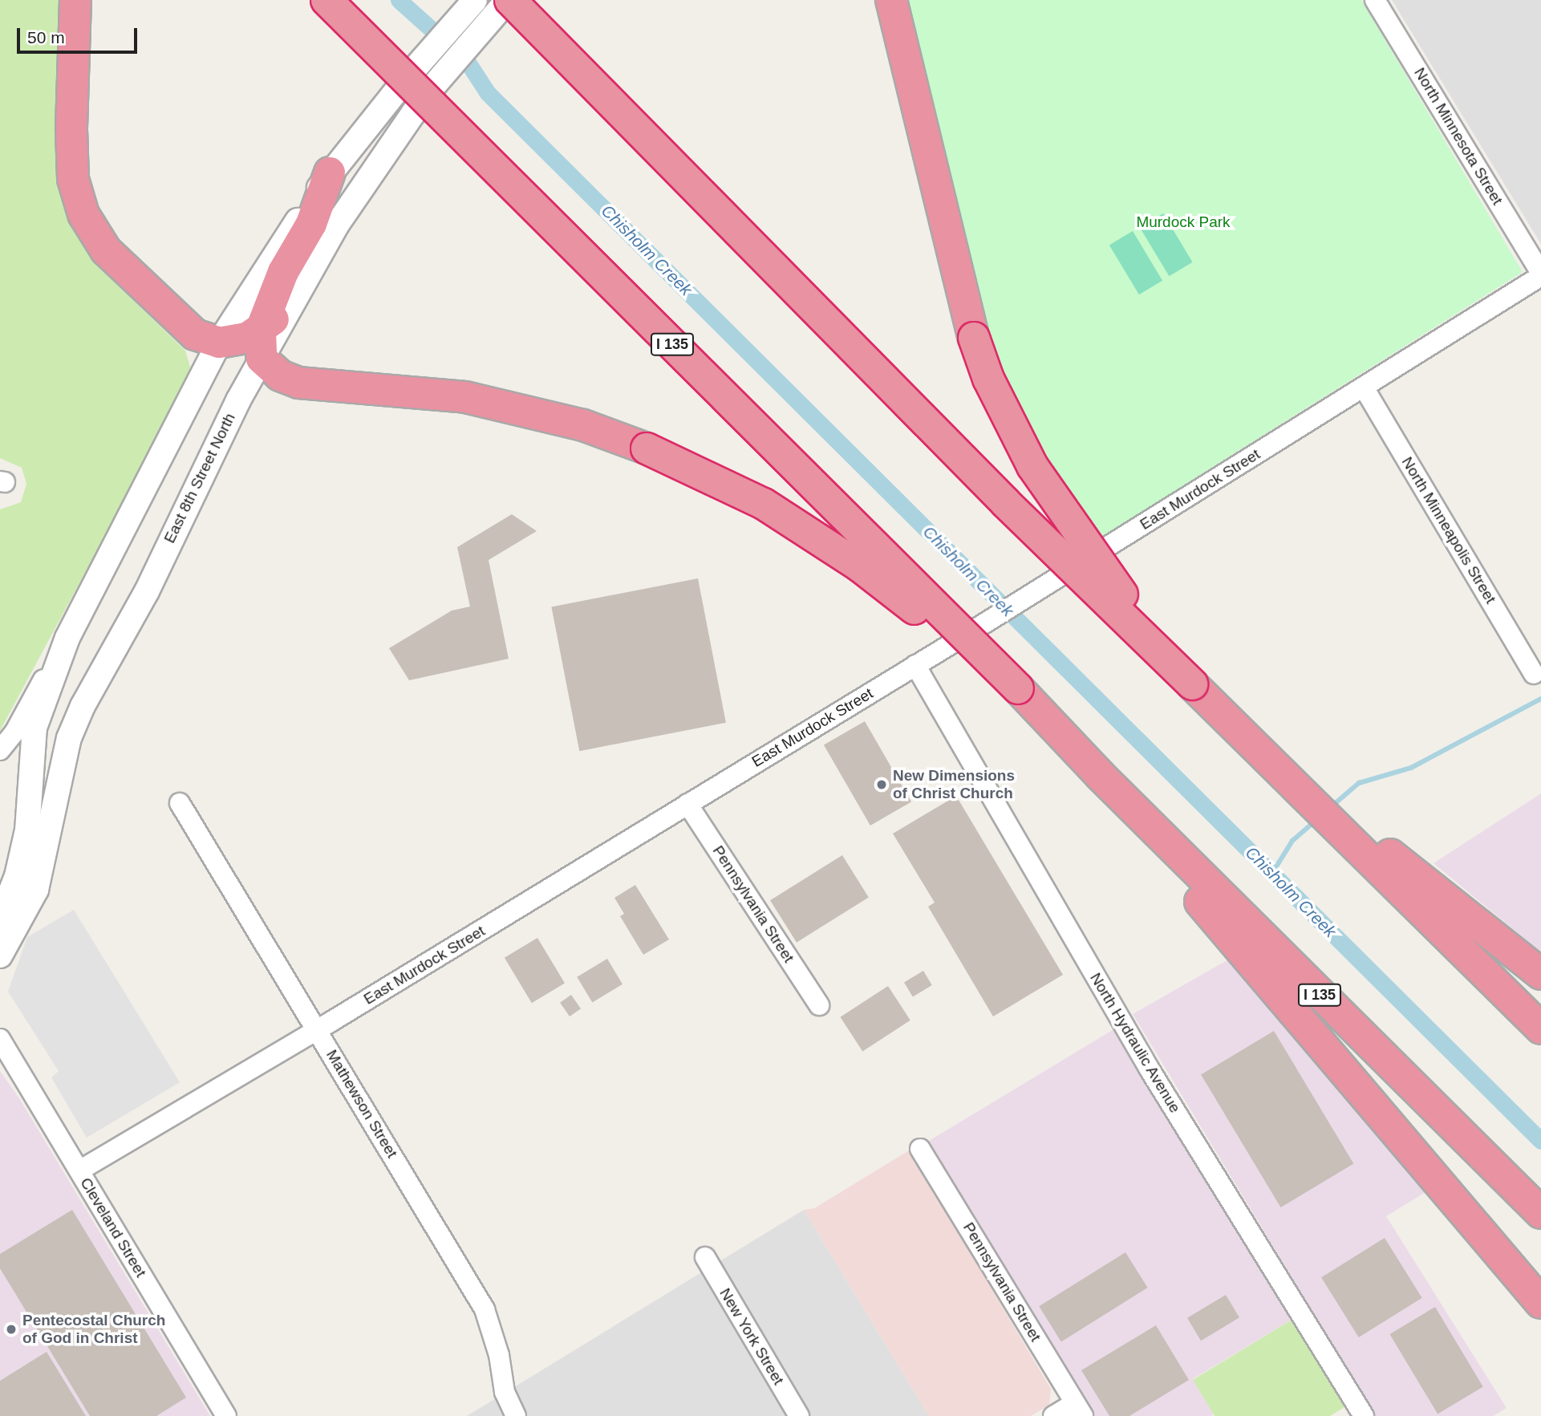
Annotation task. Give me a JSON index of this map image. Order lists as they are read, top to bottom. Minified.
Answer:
{"streets":{"highway":["I 135"],"street":["North Minnesota Street","East 8th Street North","East Murdock Street","North Minneapolis Street","Pennsylvania Street","North Hydraulic Avenue","Mathewson Street","Cleveland Street","New York Street"]},"crossings":[["North Minnesota Street","East Murdock Street"],["East Murdock Street","North Minneapolis Street"],["East Murdock Street","Pennsylvania Street"],["East Murdock Street","North Hydraulic Avenue"],["East Murdock Street","Mathewson Street"],["East Murdock Street","Cleveland Street"]],"water":["Chisholm Creek"],"parks":["Murdock Park"],"places":["New Dimensions of Christ Church","Pentecostal Church of God in Christ"],"scale_bar":"50 m"}
